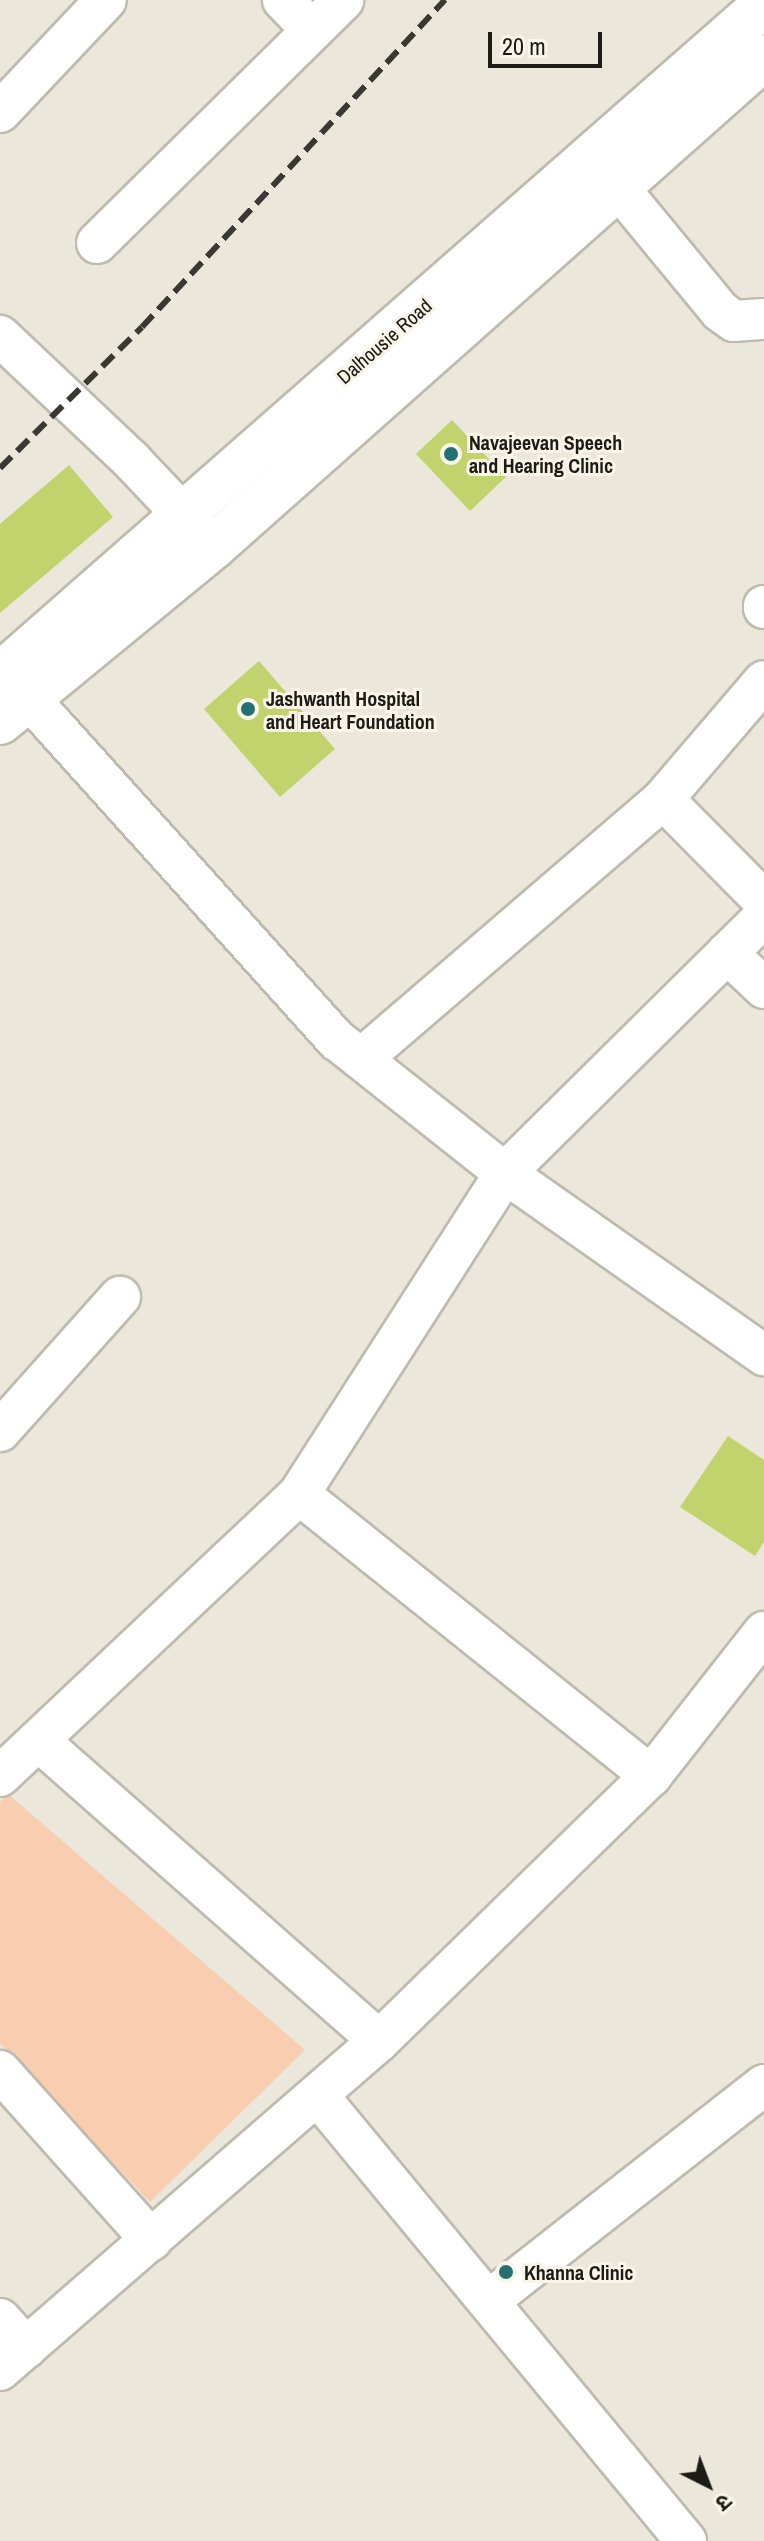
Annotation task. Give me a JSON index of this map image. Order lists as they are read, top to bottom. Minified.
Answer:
{"streets":{"street":["Dalhousie Road"]},"places":["Navajeevan Speech and Hearing Clinic","Jashwanth Hospital and Heart Foundation","Khanna Clinic"],"scale_bar":"20 m","north":"bottom right"}
